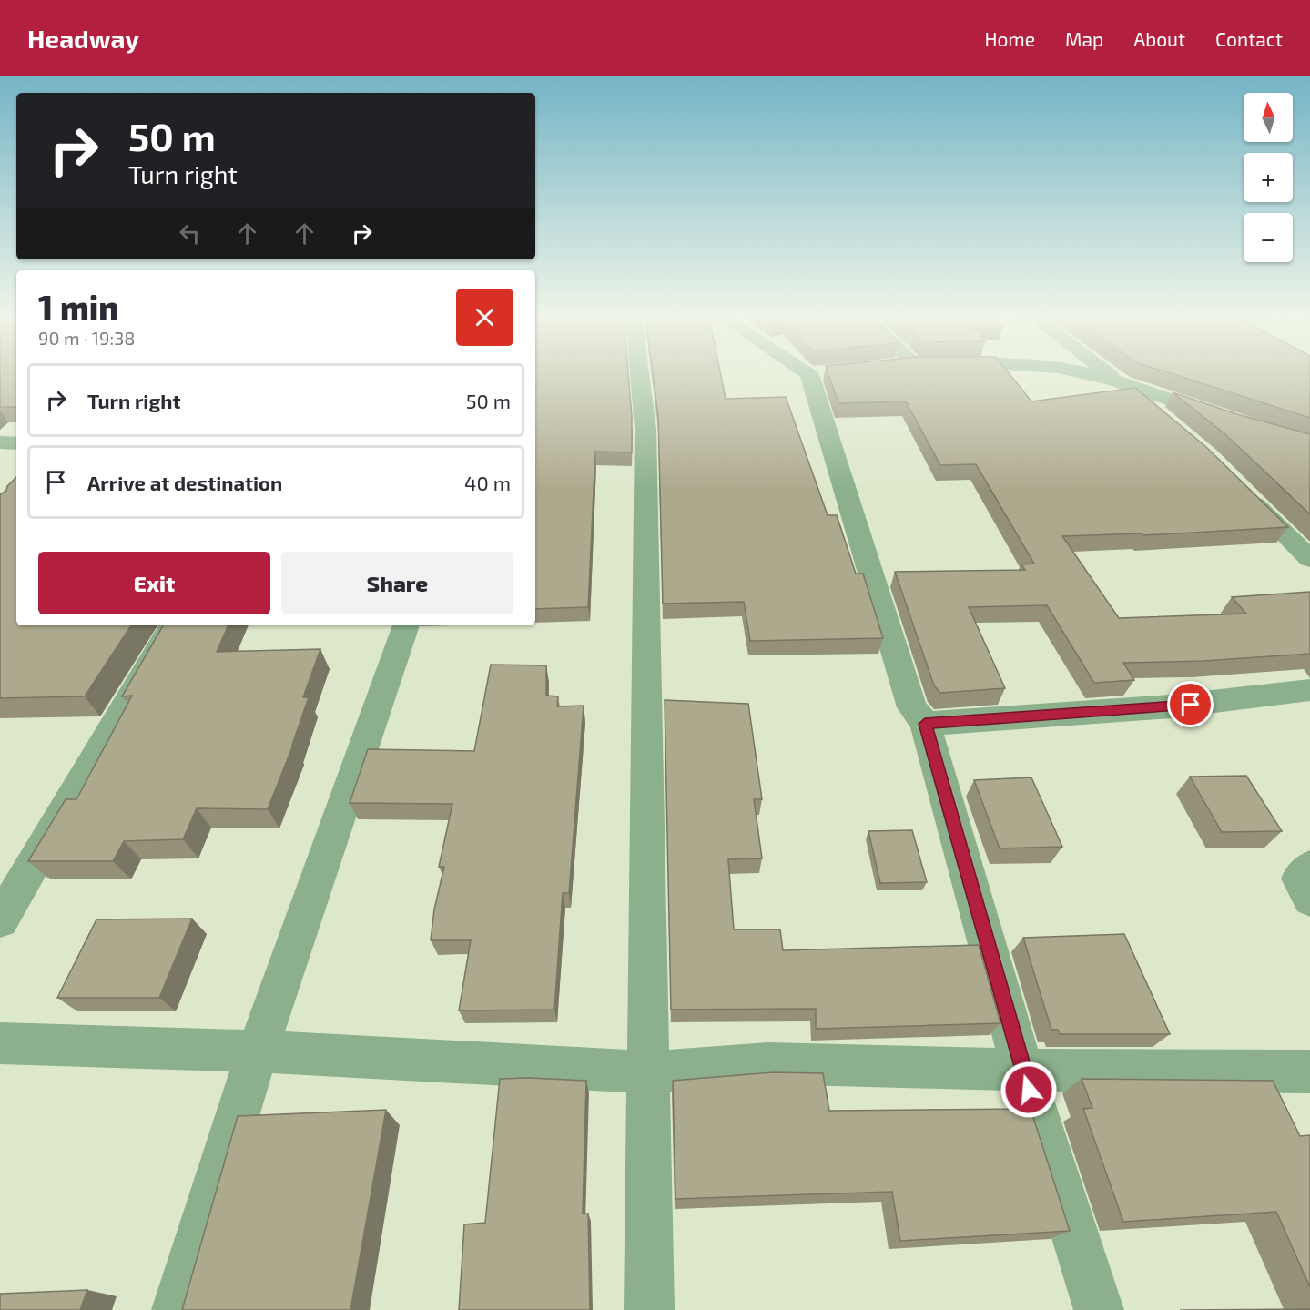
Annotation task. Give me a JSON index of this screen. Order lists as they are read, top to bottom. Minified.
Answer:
{"north":"top","page":{"header":"Headway","nav":["Home","Map","About","Contact"],"map_buttons":["+","−"],"turn":["50 m","Turn right"],"heading":["1 min","90 m · 19:38"],"list":[{"name":"Turn right","value":"50 m"},{"name":"Arrive at destination","value":"40 m"}],"buttons":["Exit","Share"]}}
